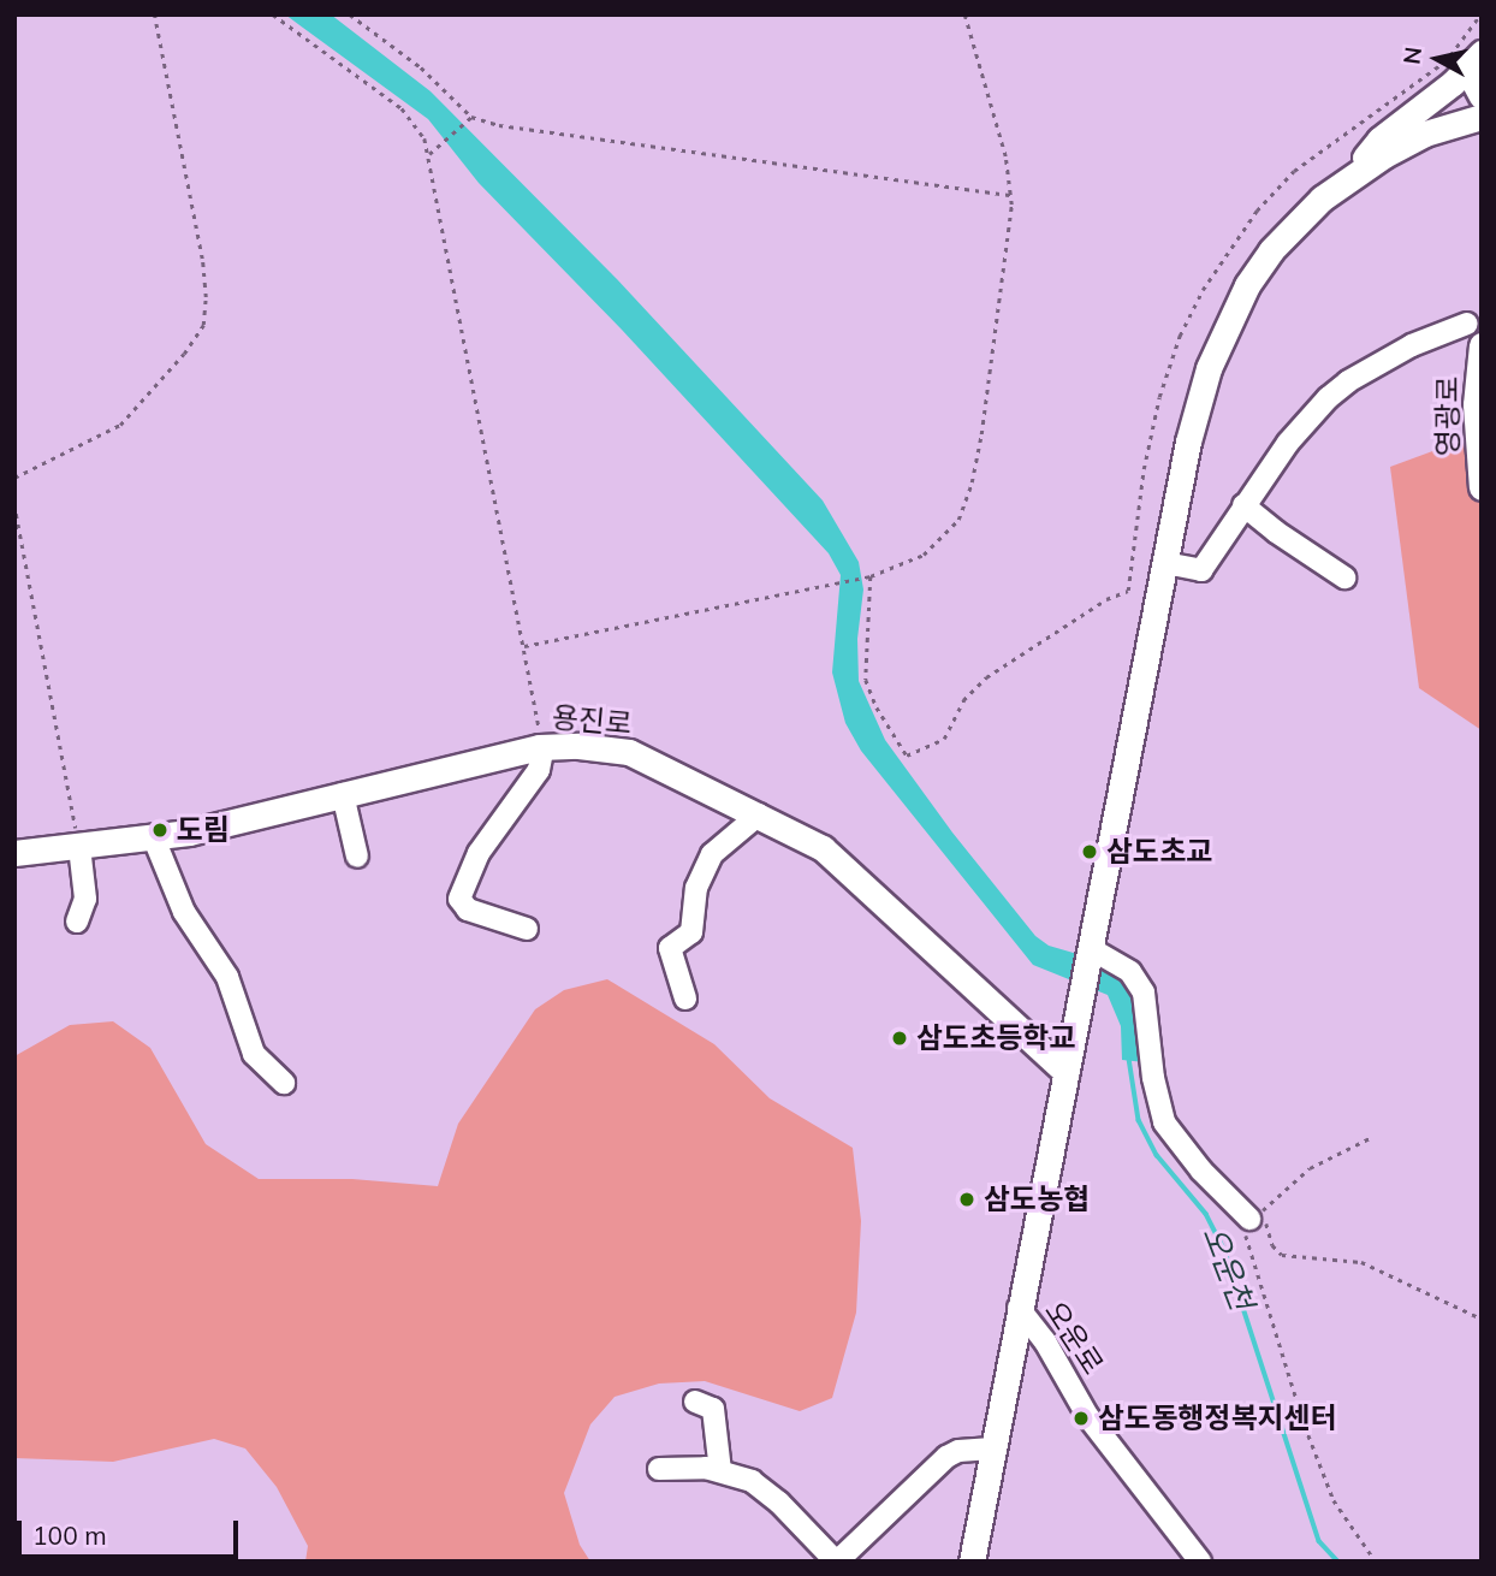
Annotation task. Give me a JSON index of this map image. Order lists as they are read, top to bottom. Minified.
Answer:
{"streets":{"main road":["영광로","용진로"],"street":["오운로"]},"water":["오운천"],"places":["도림","삼도초교","삼도초등학교","삼도농협","삼도동행정복지센터"],"scale_bar":"100 m","north":"left"}
